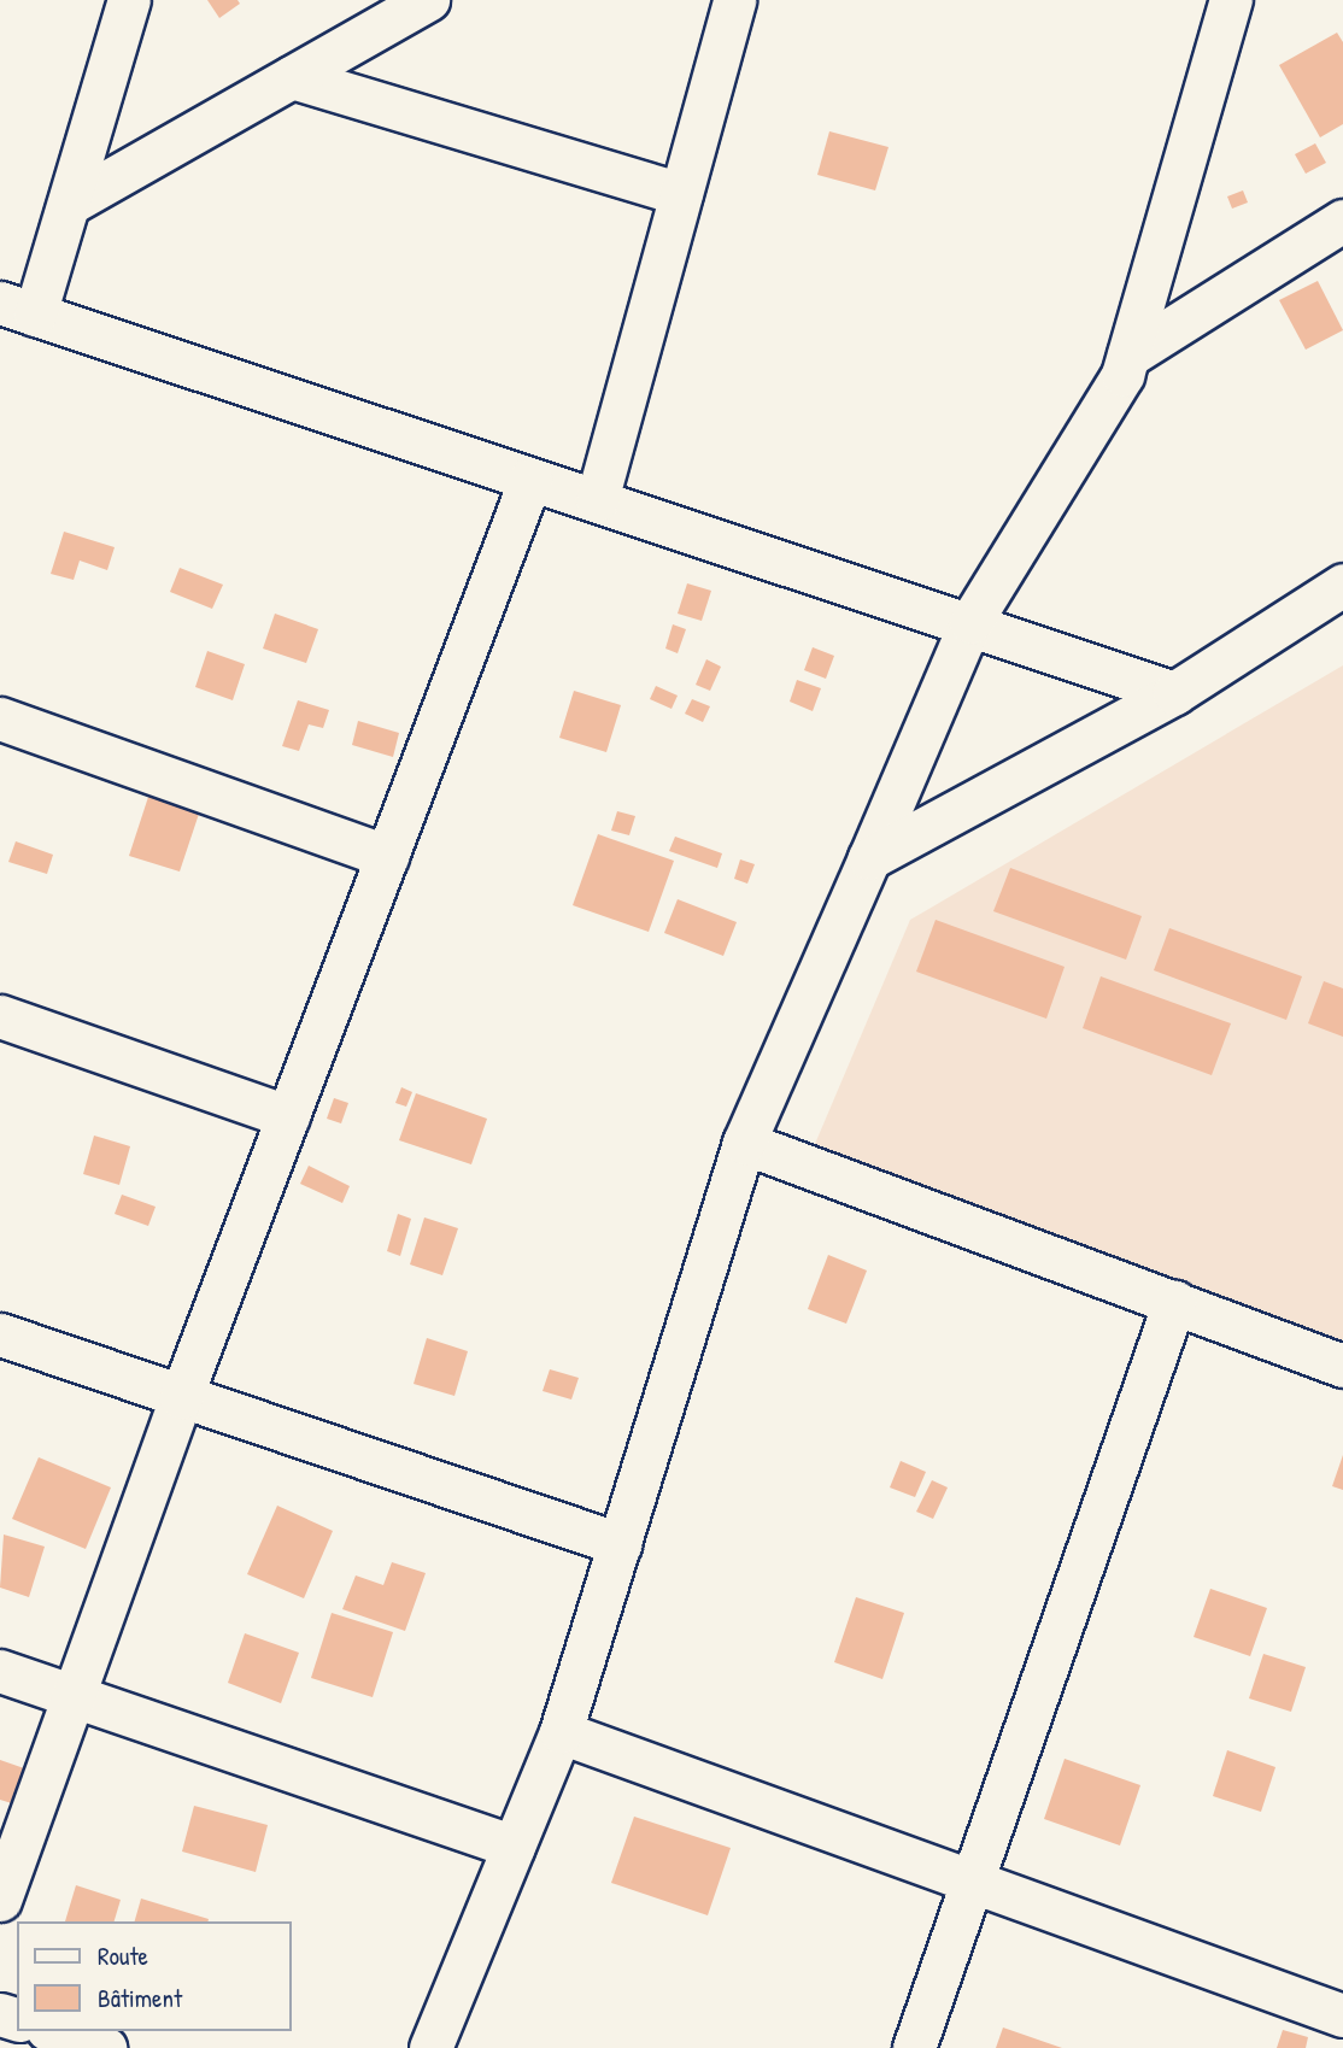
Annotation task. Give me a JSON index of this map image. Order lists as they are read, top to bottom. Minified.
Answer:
{"legend":["Route","Bâtiment"]}
